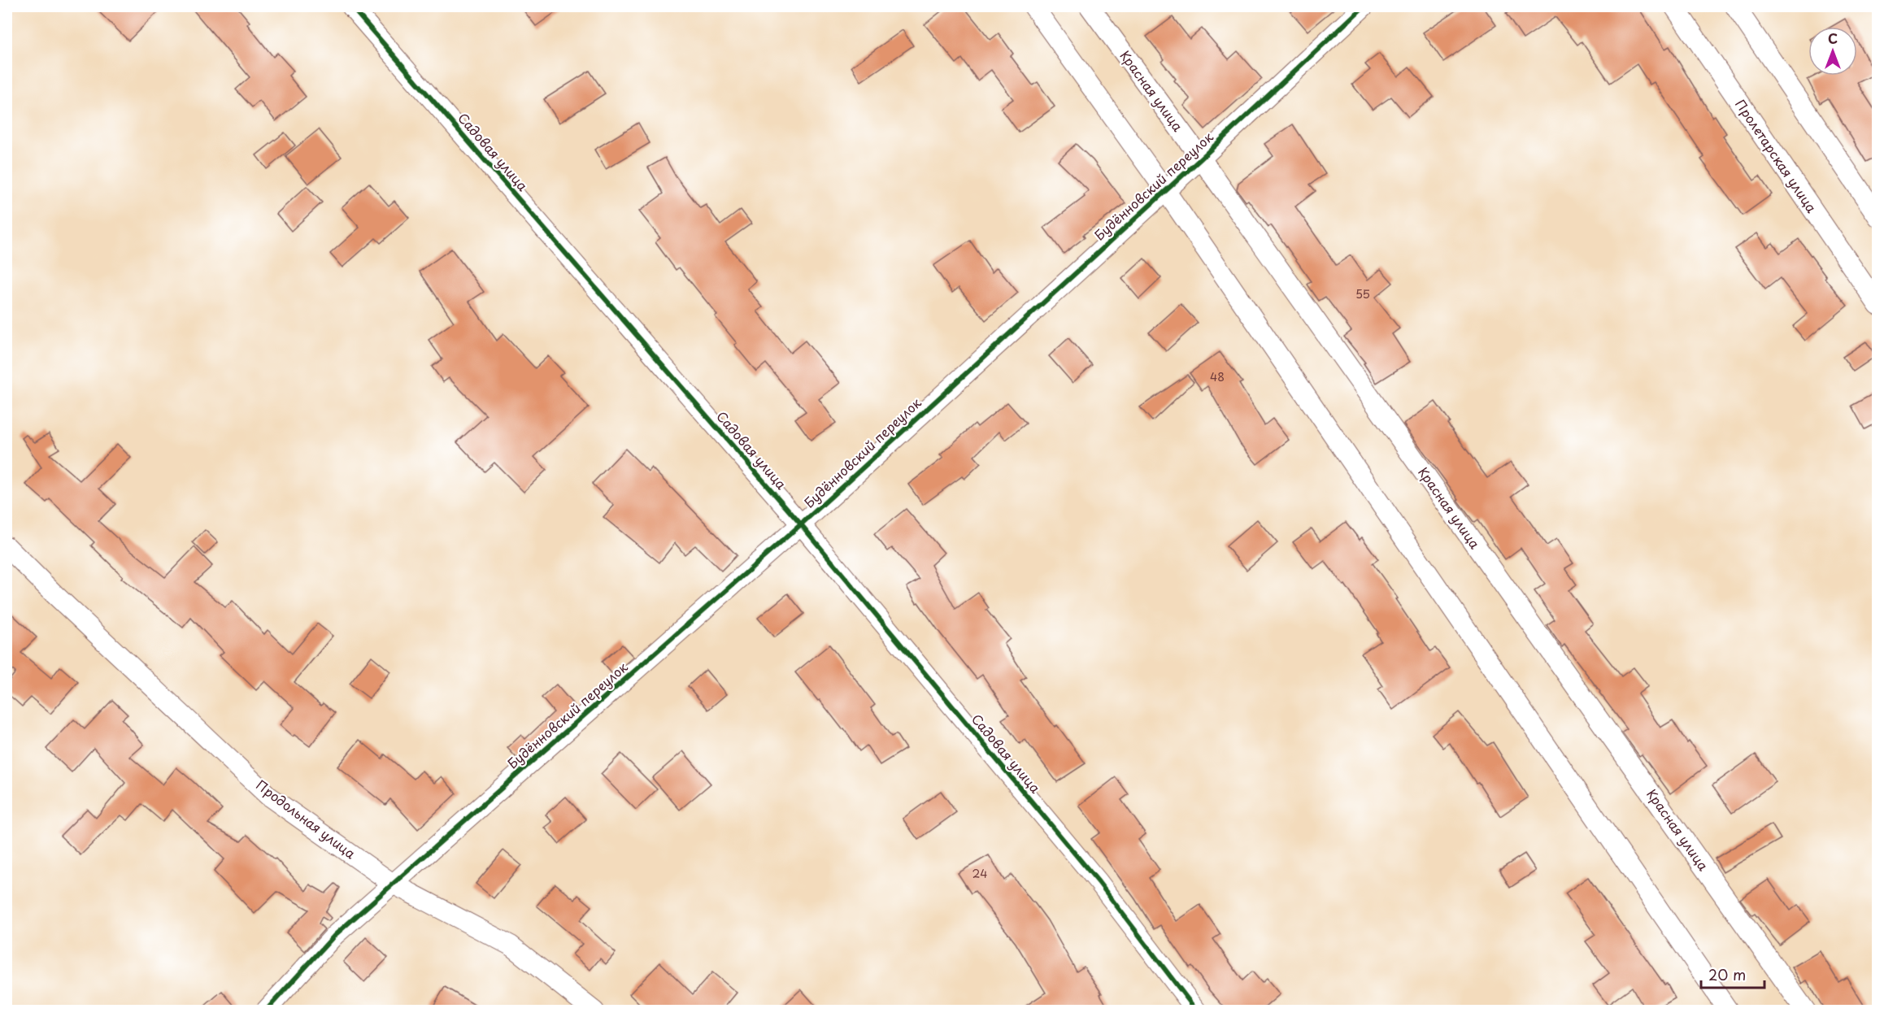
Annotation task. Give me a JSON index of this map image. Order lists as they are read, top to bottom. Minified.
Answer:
{"streets":{"street":["Красная улица","Садовая улица","Пролетарская улица","Будённовский переулок","Продольная улица"]},"crossings":[["Красная улица","Будённовский переулок"],["Садовая улица","Будённовский переулок"],["Будённовский переулок","Продольная улица"]],"house_numbers":["55","48","24"],"scale_bar":"20 m","north":"top"}
